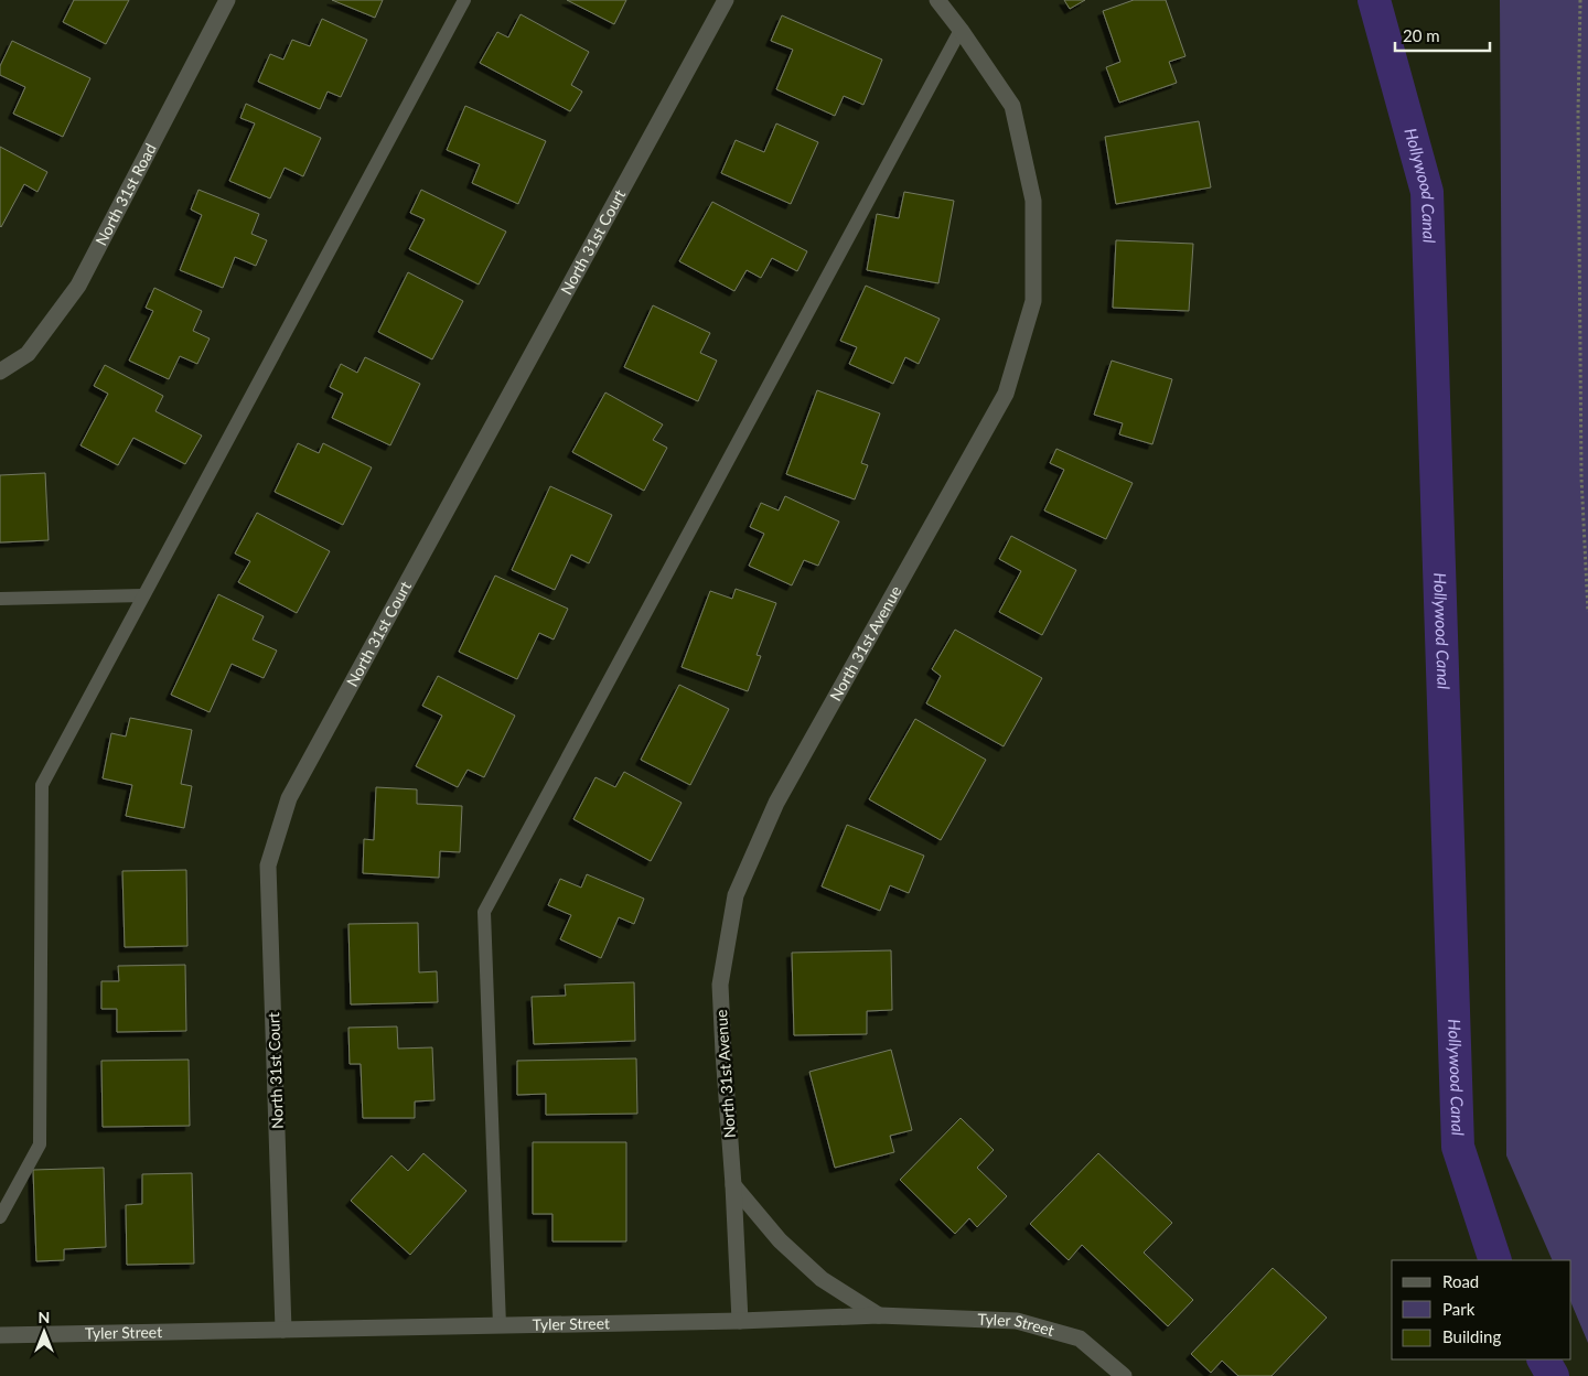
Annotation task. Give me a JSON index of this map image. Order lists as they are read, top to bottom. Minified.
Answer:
{"streets":{"street":["North 31st Road","North 31st Court","North 31st Avenue","Tyler Street"]},"crossings":[["North 31st Court","Tyler Street"],["North 31st Avenue","Tyler Street"]],"water":["Hollywood Canal"],"legend":["Road","Park","Building"],"scale_bar":"20 m","north":"top"}
